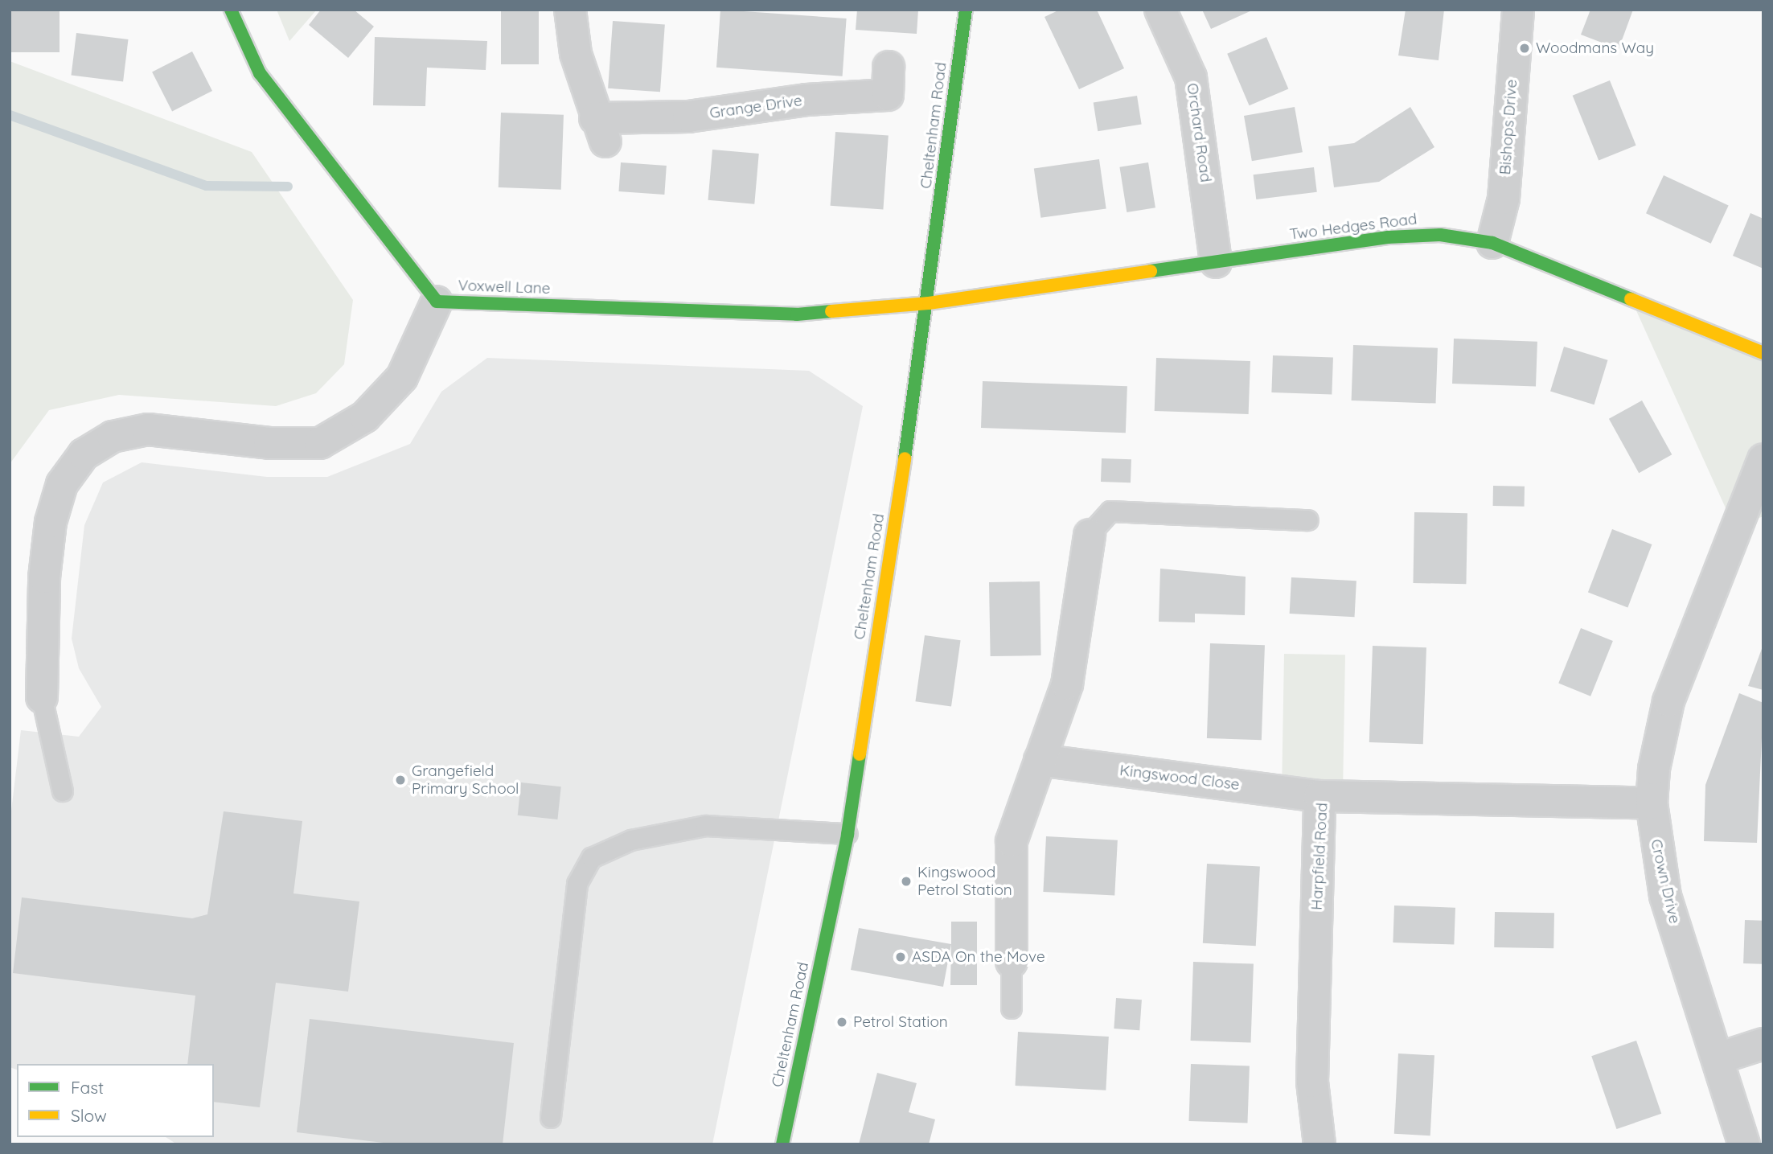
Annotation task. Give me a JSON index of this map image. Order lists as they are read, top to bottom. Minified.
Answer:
{"streets":{"street":["Grange Drive","Cheltenham Road","Bishops Drive","Orchard Road","Two Hedges Road","Voxwell Lane","Kingswood Close","Harpfield Road","Crown Drive"]},"crossings":[["Cheltenham Road","Two Hedges Road"],["Cheltenham Road","Voxwell Lane"],["Bishops Drive","Two Hedges Road"],["Orchard Road","Two Hedges Road"],["Two Hedges Road","Voxwell Lane"],["Kingswood Close","Harpfield Road"],["Harpfield Road","Crown Drive"]],"places":["Woodmans Way","Grangefield Primary School","Kingswood Petrol Station","ASDA On the Move","Petrol Station"],"legend":["Fast","Slow"]}
